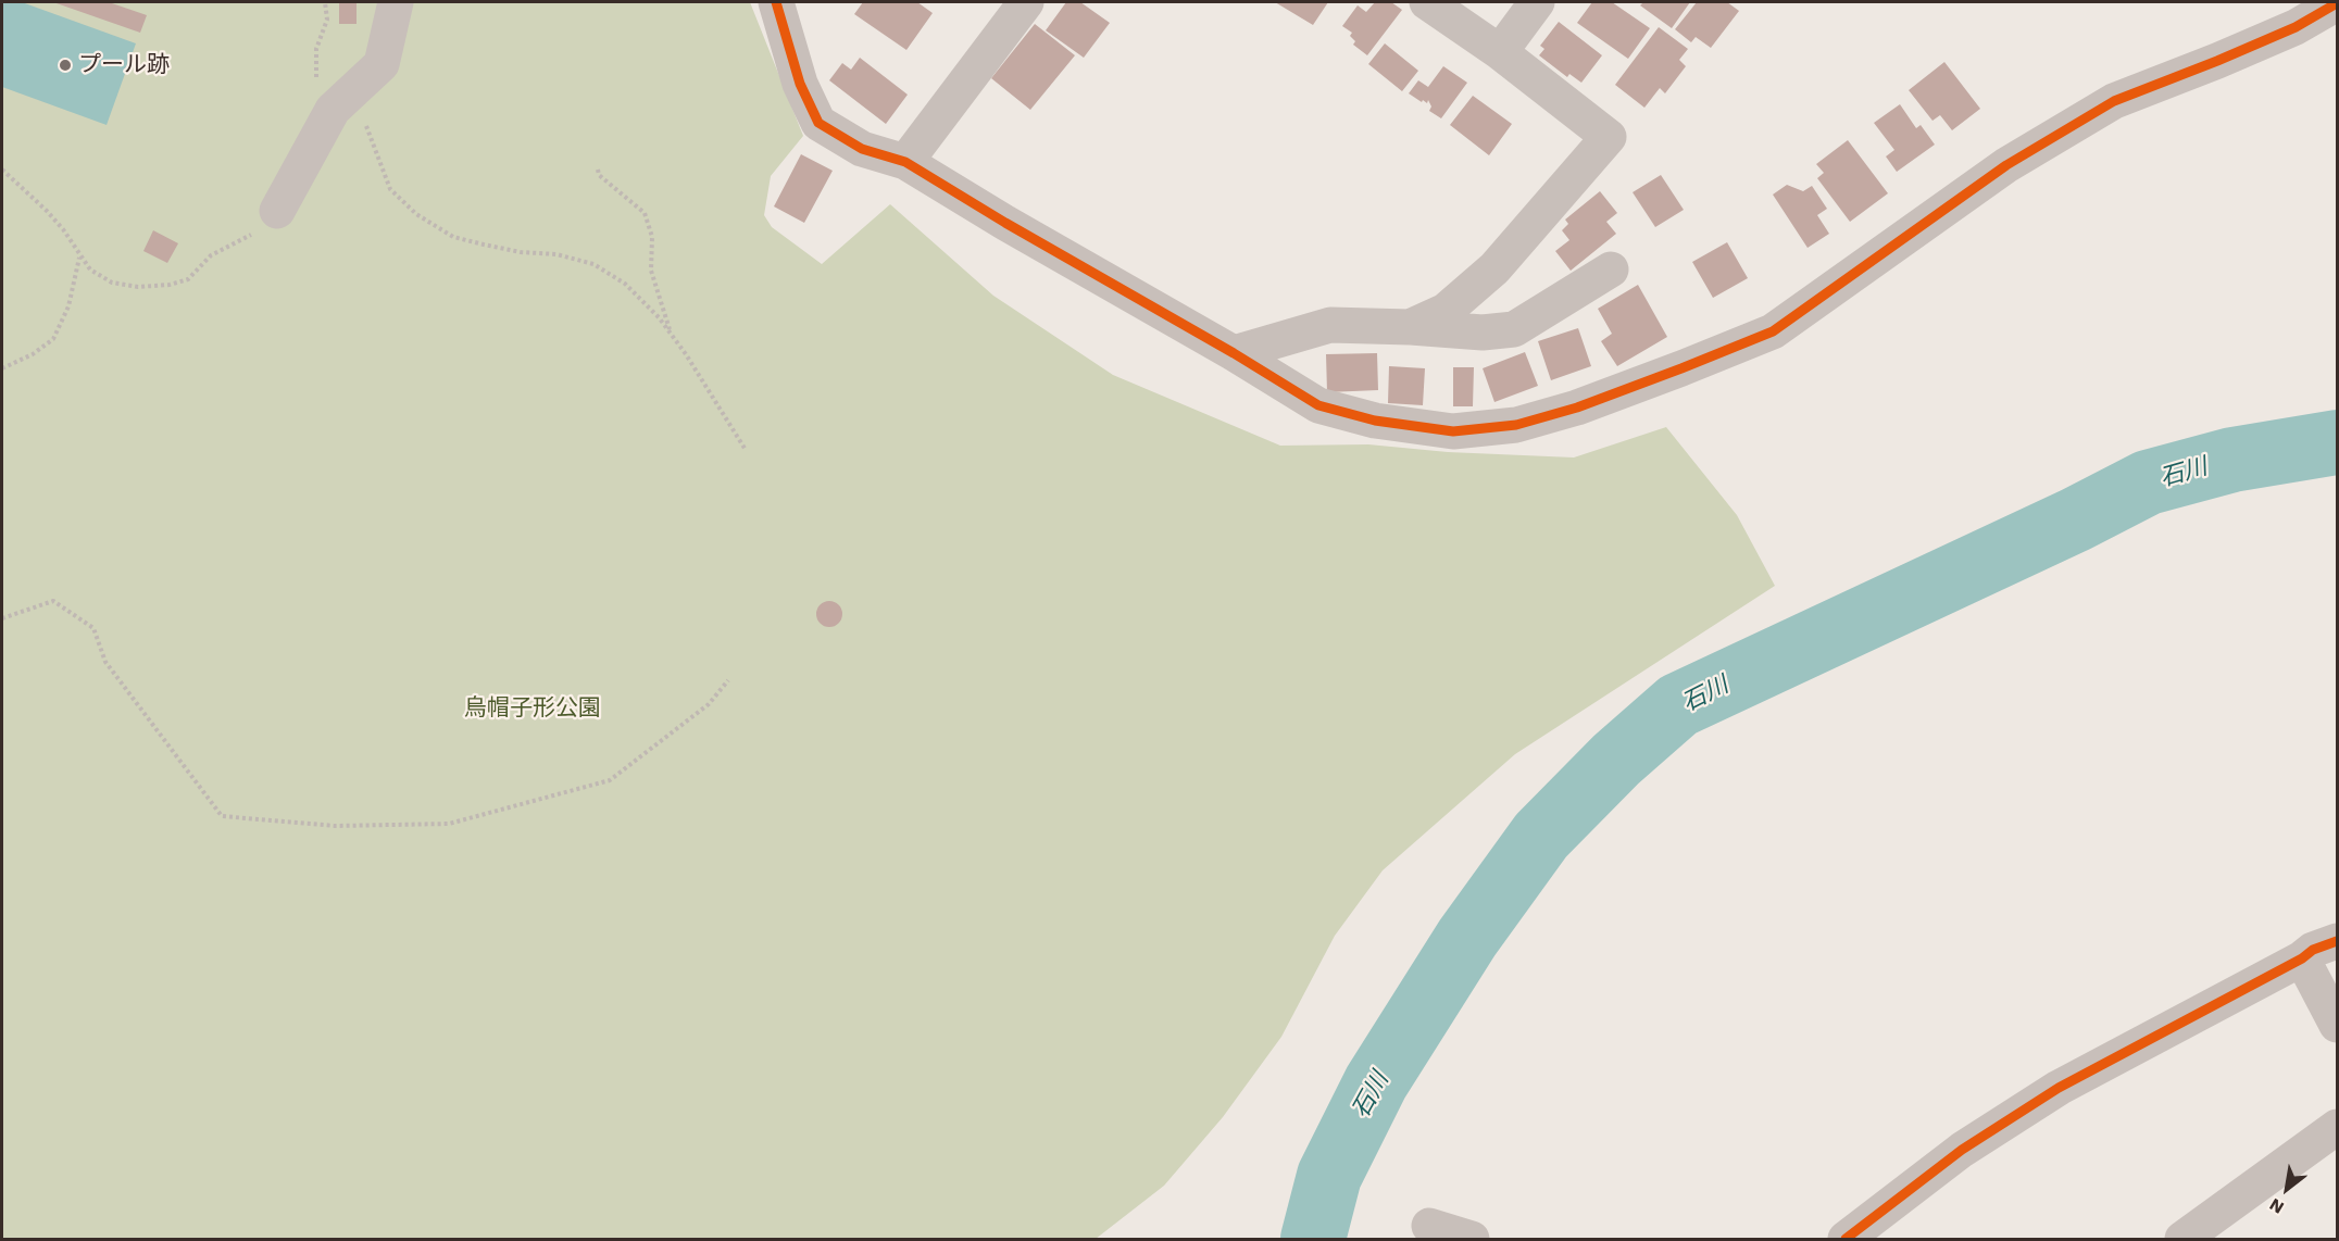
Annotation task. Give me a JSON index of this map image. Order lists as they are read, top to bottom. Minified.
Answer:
{"water":["石川"],"parks":["烏帽子形公園"],"places":["プール跡"],"north":"bottom left"}
